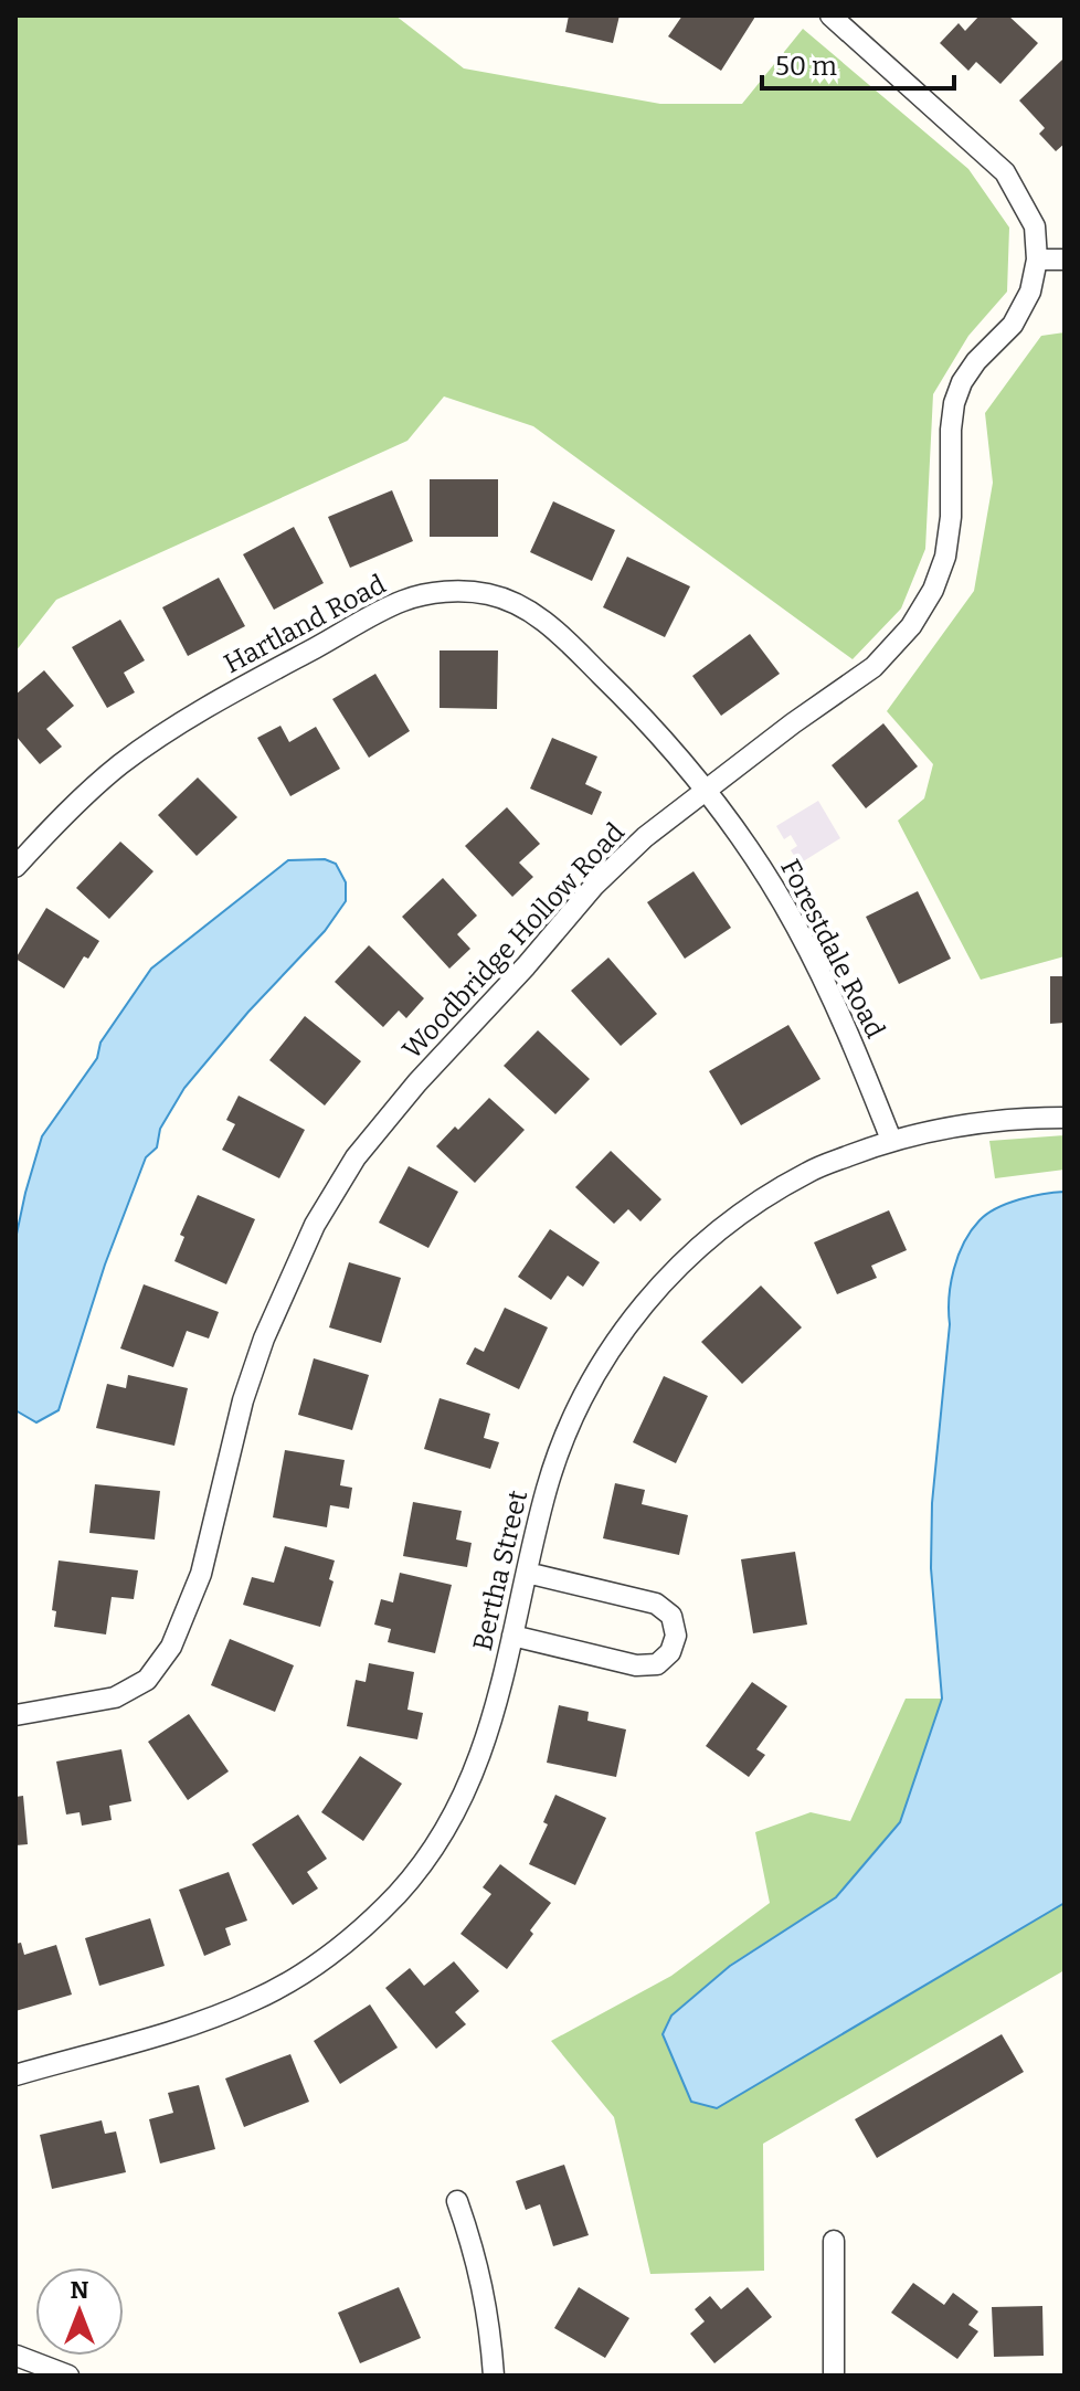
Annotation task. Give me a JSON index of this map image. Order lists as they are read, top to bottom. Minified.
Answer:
{"streets":{"street":["Hartland Road","Woodbridge Hollow Road","Forestdale Road","Bertha Street"]},"crossings":[["Hartland Road","Woodbridge Hollow Road"],["Hartland Road","Forestdale Road"],["Woodbridge Hollow Road","Forestdale Road"],["Forestdale Road","Bertha Street"]],"scale_bar":"50 m","north":"top"}
